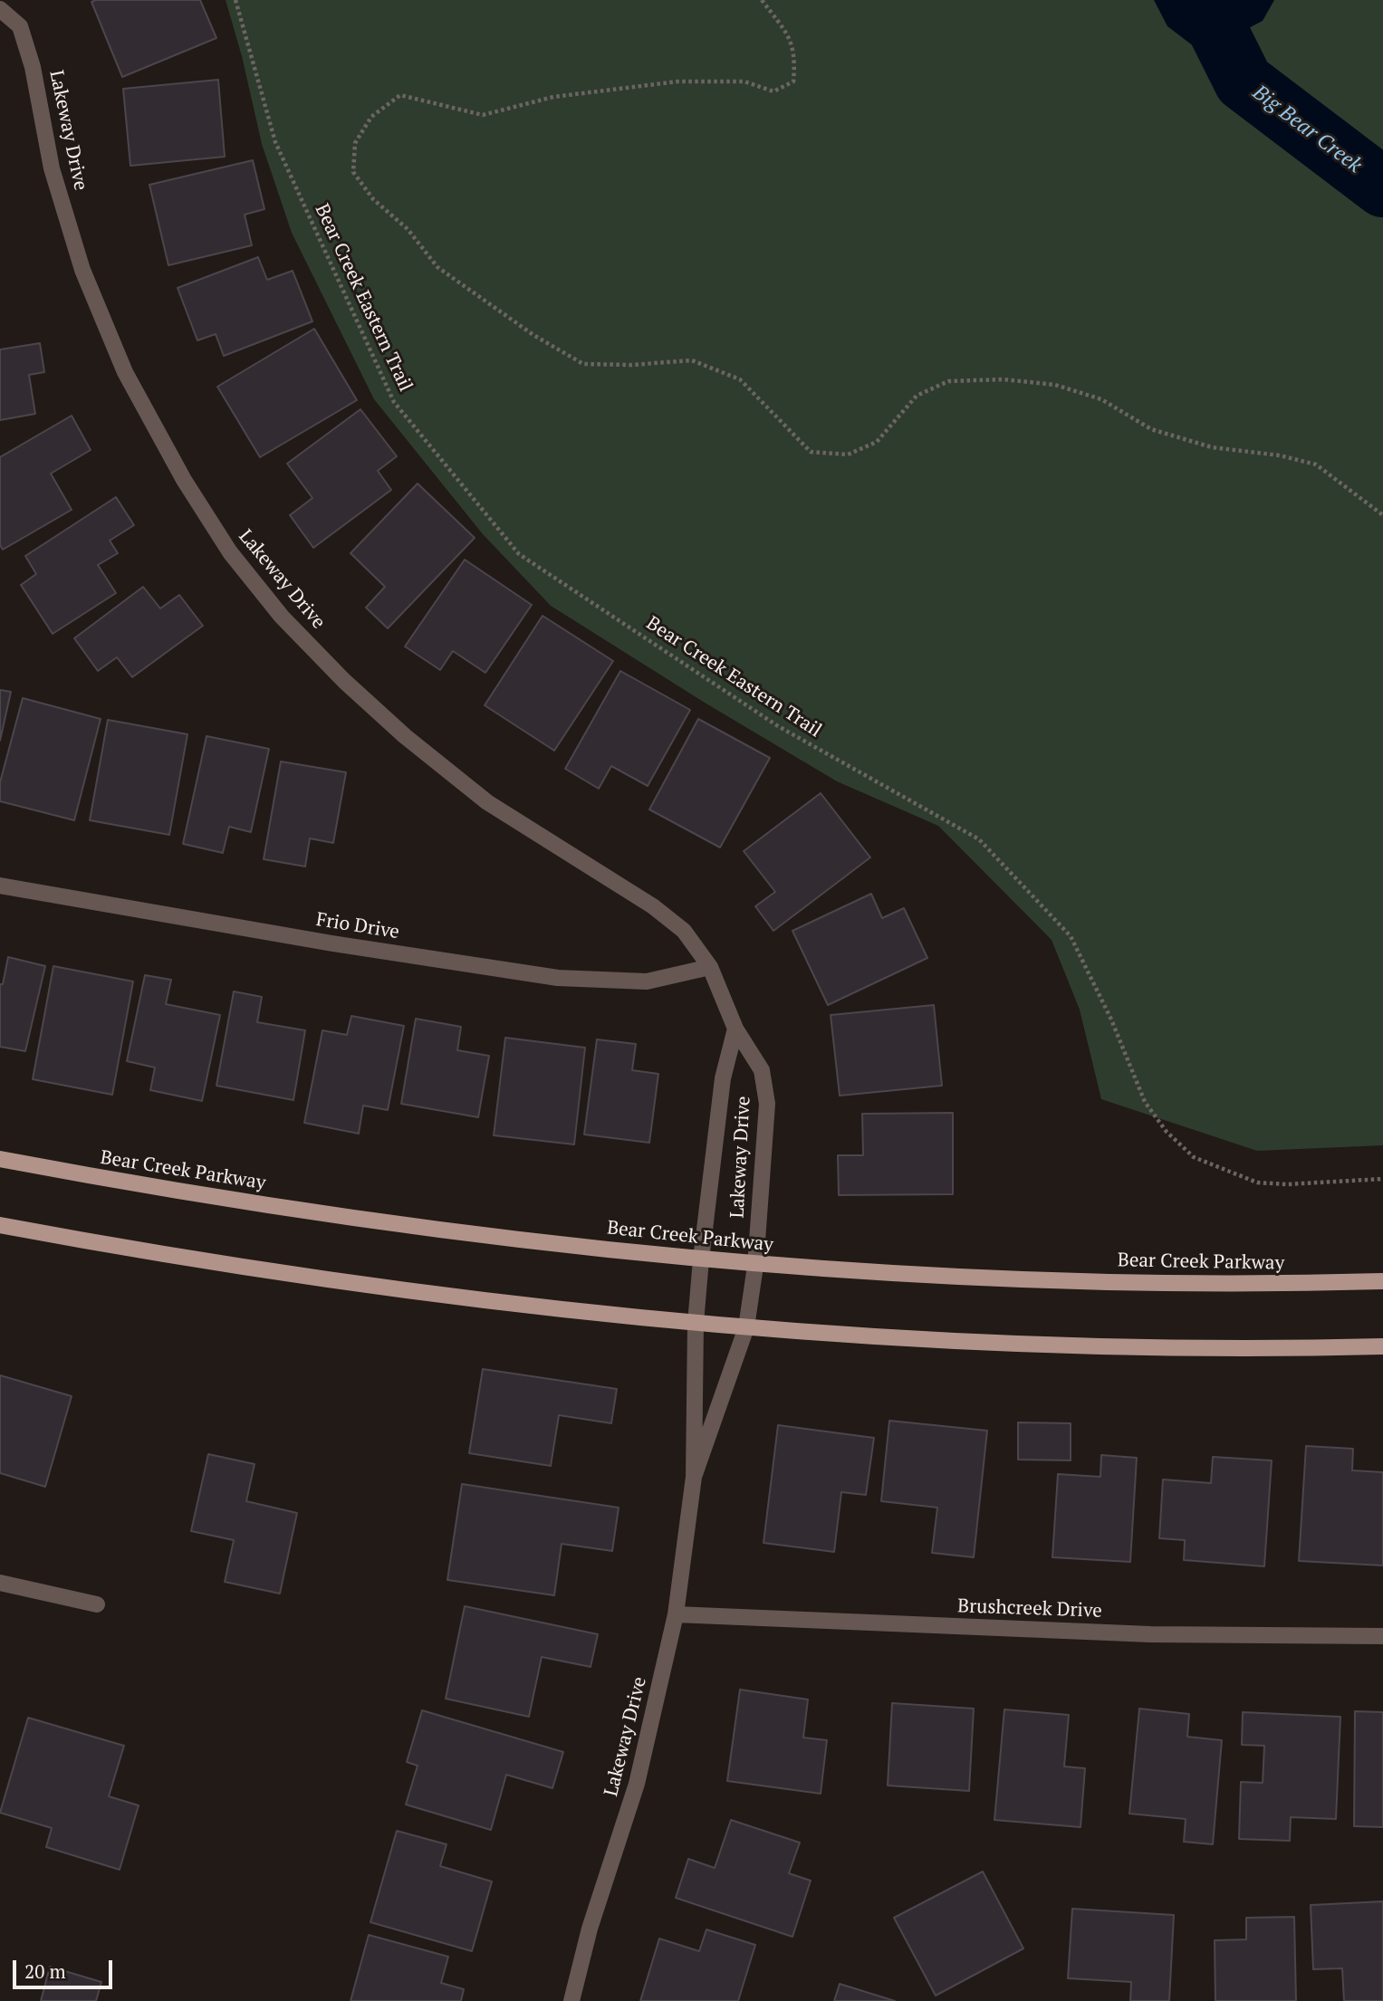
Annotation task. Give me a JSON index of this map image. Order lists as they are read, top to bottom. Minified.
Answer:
{"streets":{"main road":["Bear Creek Parkway"],"street":["Lakeway Drive","Frio Drive","Brushcreek Drive"],"path":["Bear Creek Eastern Trail"]},"crossings":[["Lakeway Drive","Frio Drive"],["Lakeway Drive","Bear Creek Parkway"],["Lakeway Drive","Brushcreek Drive"]],"water":["Big Bear Creek"],"scale_bar":"20 m"}
